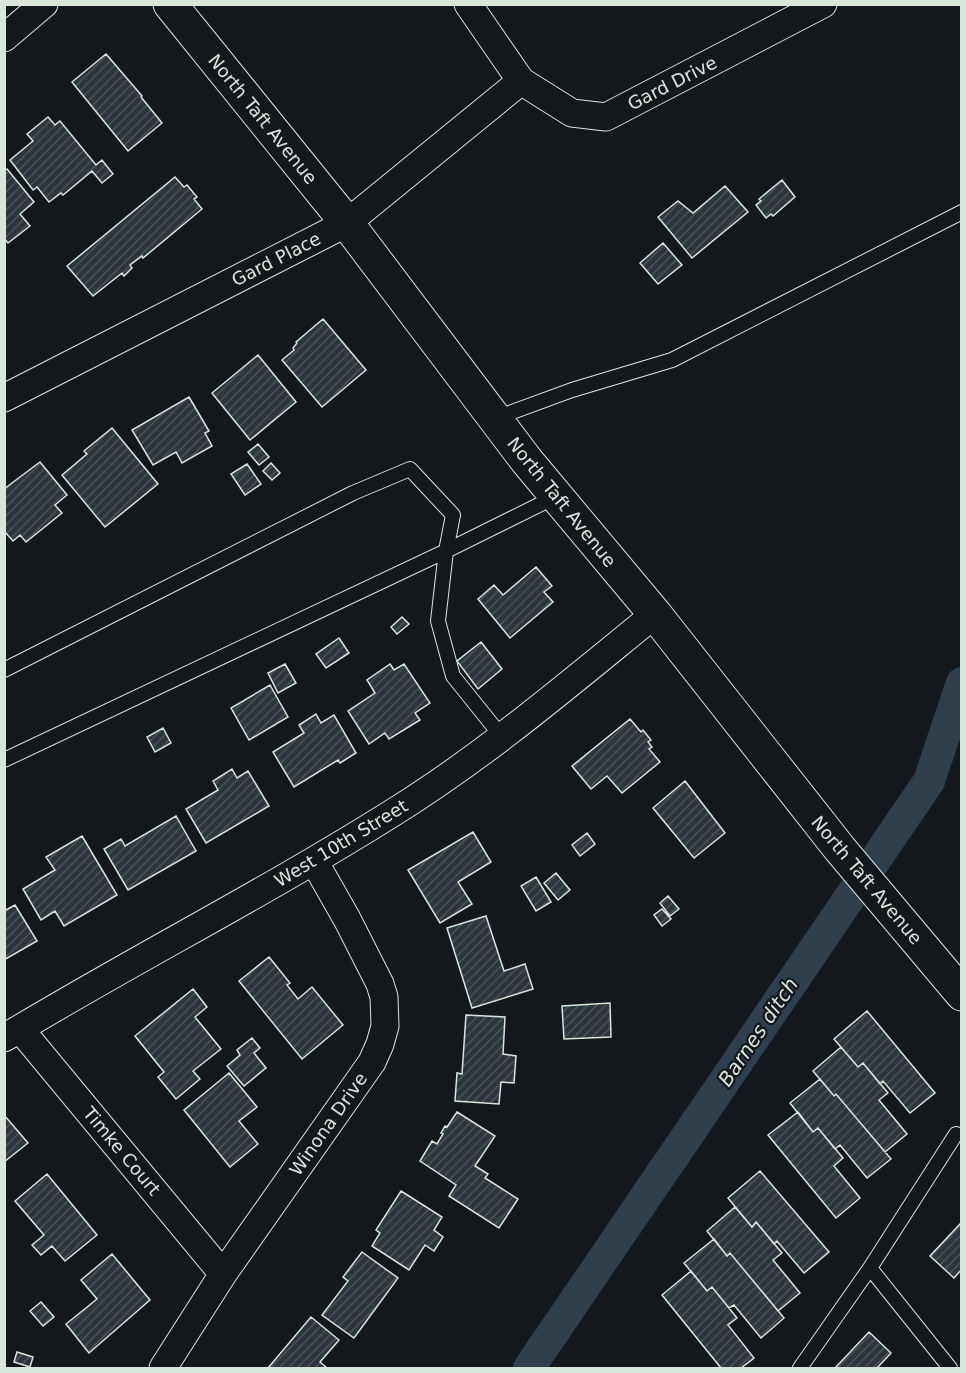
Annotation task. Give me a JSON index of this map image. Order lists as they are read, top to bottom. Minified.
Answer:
{"streets":{"main road":["North Taft Avenue"],"street":["Gard Drive","Gard Place","West 10th Street","Winona Drive","Timke Court"]},"crossings":[["Gard Drive","Gard Place"],["North Taft Avenue","Gard Place"],["North Taft Avenue","West 10th Street"],["West 10th Street","Winona Drive"],["West 10th Street","Timke Court"],["Winona Drive","Timke Court"]],"water":["Barnes ditch"]}
